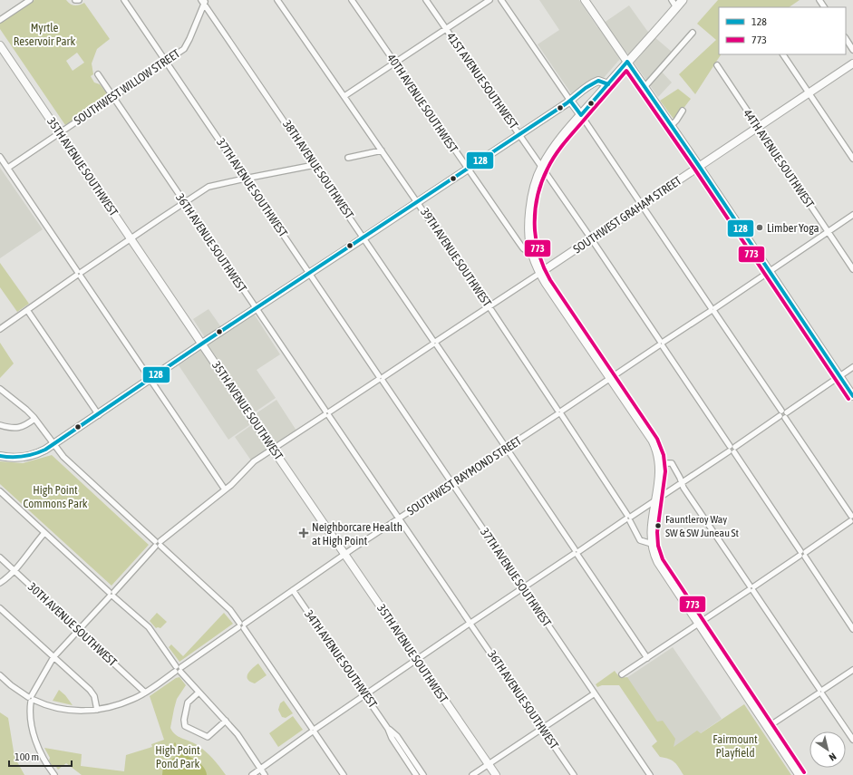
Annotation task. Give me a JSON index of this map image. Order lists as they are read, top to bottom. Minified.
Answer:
{"streets":{"main road":["35TH AVENUE SOUTHWEST","SOUTHWEST GRAHAM STREET"],"street":["41ST AVENUE SOUTHWEST","SOUTHWEST WILLOW STREET","40TH AVENUE SOUTHWEST","44TH AVENUE SOUTHWEST","38TH AVENUE SOUTHWEST","37TH AVENUE SOUTHWEST","36TH AVENUE SOUTHWEST","39TH AVENUE SOUTHWEST","SOUTHWEST RAYMOND STREET","30TH AVENUE SOUTHWEST","34TH AVENUE SOUTHWEST"]},"crossings":[["41ST AVENUE SOUTHWEST","SOUTHWEST GRAHAM STREET"],["41ST AVENUE SOUTHWEST","SOUTHWEST RAYMOND STREET"],["SOUTHWEST WILLOW STREET","35TH AVENUE SOUTHWEST"],["SOUTHWEST WILLOW STREET","38TH AVENUE SOUTHWEST"],["SOUTHWEST WILLOW STREET","37TH AVENUE SOUTHWEST"],["SOUTHWEST WILLOW STREET","36TH AVENUE SOUTHWEST"],["44TH AVENUE SOUTHWEST","SOUTHWEST GRAHAM STREET"],["44TH AVENUE SOUTHWEST","SOUTHWEST RAYMOND STREET"],["35TH AVENUE SOUTHWEST","SOUTHWEST GRAHAM STREET"],["35TH AVENUE SOUTHWEST","SOUTHWEST RAYMOND STREET"],["38TH AVENUE SOUTHWEST","SOUTHWEST GRAHAM STREET"],["38TH AVENUE SOUTHWEST","SOUTHWEST RAYMOND STREET"],["37TH AVENUE SOUTHWEST","SOUTHWEST GRAHAM STREET"],["37TH AVENUE SOUTHWEST","SOUTHWEST RAYMOND STREET"],["SOUTHWEST GRAHAM STREET","36TH AVENUE SOUTHWEST"],["SOUTHWEST GRAHAM STREET","39TH AVENUE SOUTHWEST"],["SOUTHWEST GRAHAM STREET","SOUTHWEST RAYMOND STREET"],["SOUTHWEST GRAHAM STREET","30TH AVENUE SOUTHWEST"],["36TH AVENUE SOUTHWEST","SOUTHWEST RAYMOND STREET"],["39TH AVENUE SOUTHWEST","SOUTHWEST RAYMOND STREET"],["SOUTHWEST RAYMOND STREET","30TH AVENUE SOUTHWEST"],["SOUTHWEST RAYMOND STREET","34TH AVENUE SOUTHWEST"]],"parks":["Myrtle Reservoir Park","High Point Commons Park","Fairmount Playfield","High Point Pond Park"],"places":{"other":["Limber Yoga","Fauntleroy Way SW & SW Juneau St"],"health":["Neighborcare Health at High Point"]},"lines":["transit line 128","transit line 773"],"legend":["128","773"],"scale_bar":"100 m","north":"bottom right"}
